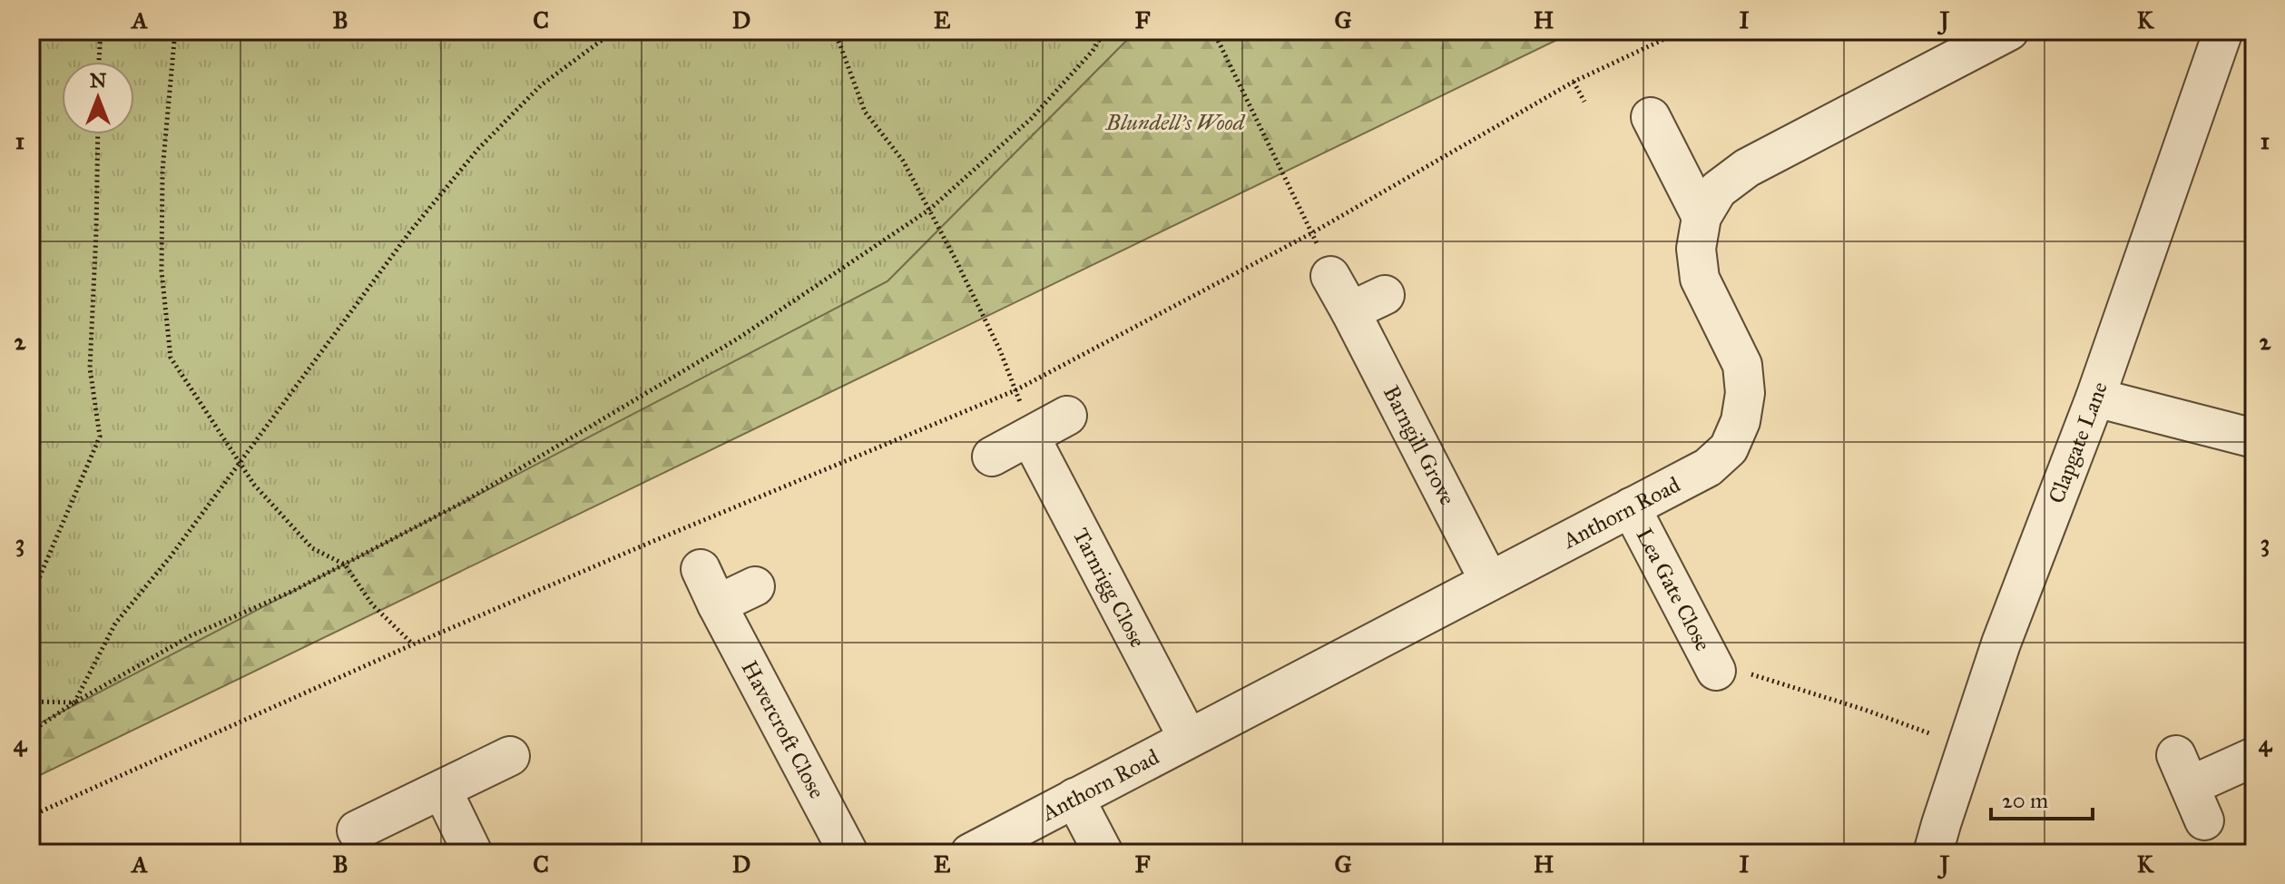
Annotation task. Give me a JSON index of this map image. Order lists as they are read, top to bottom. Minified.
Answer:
{"streets":{"street":["Clapgate Lane","Barngill Grove","Anthorn Road","Tarnrigg Close","Lea Gate Close","Havercroft Close"]},"crossings":[["Barngill Grove","Anthorn Road"],["Anthorn Road","Tarnrigg Close"],["Anthorn Road","Lea Gate Close"]],"parks":["Blundell's Wood"],"scale_bar":"20 m","north":"top","grid":{"columns":["A","B","C","D","E","F","G","H","I","J","K"],"rows":["1","2","3","4"]}}
